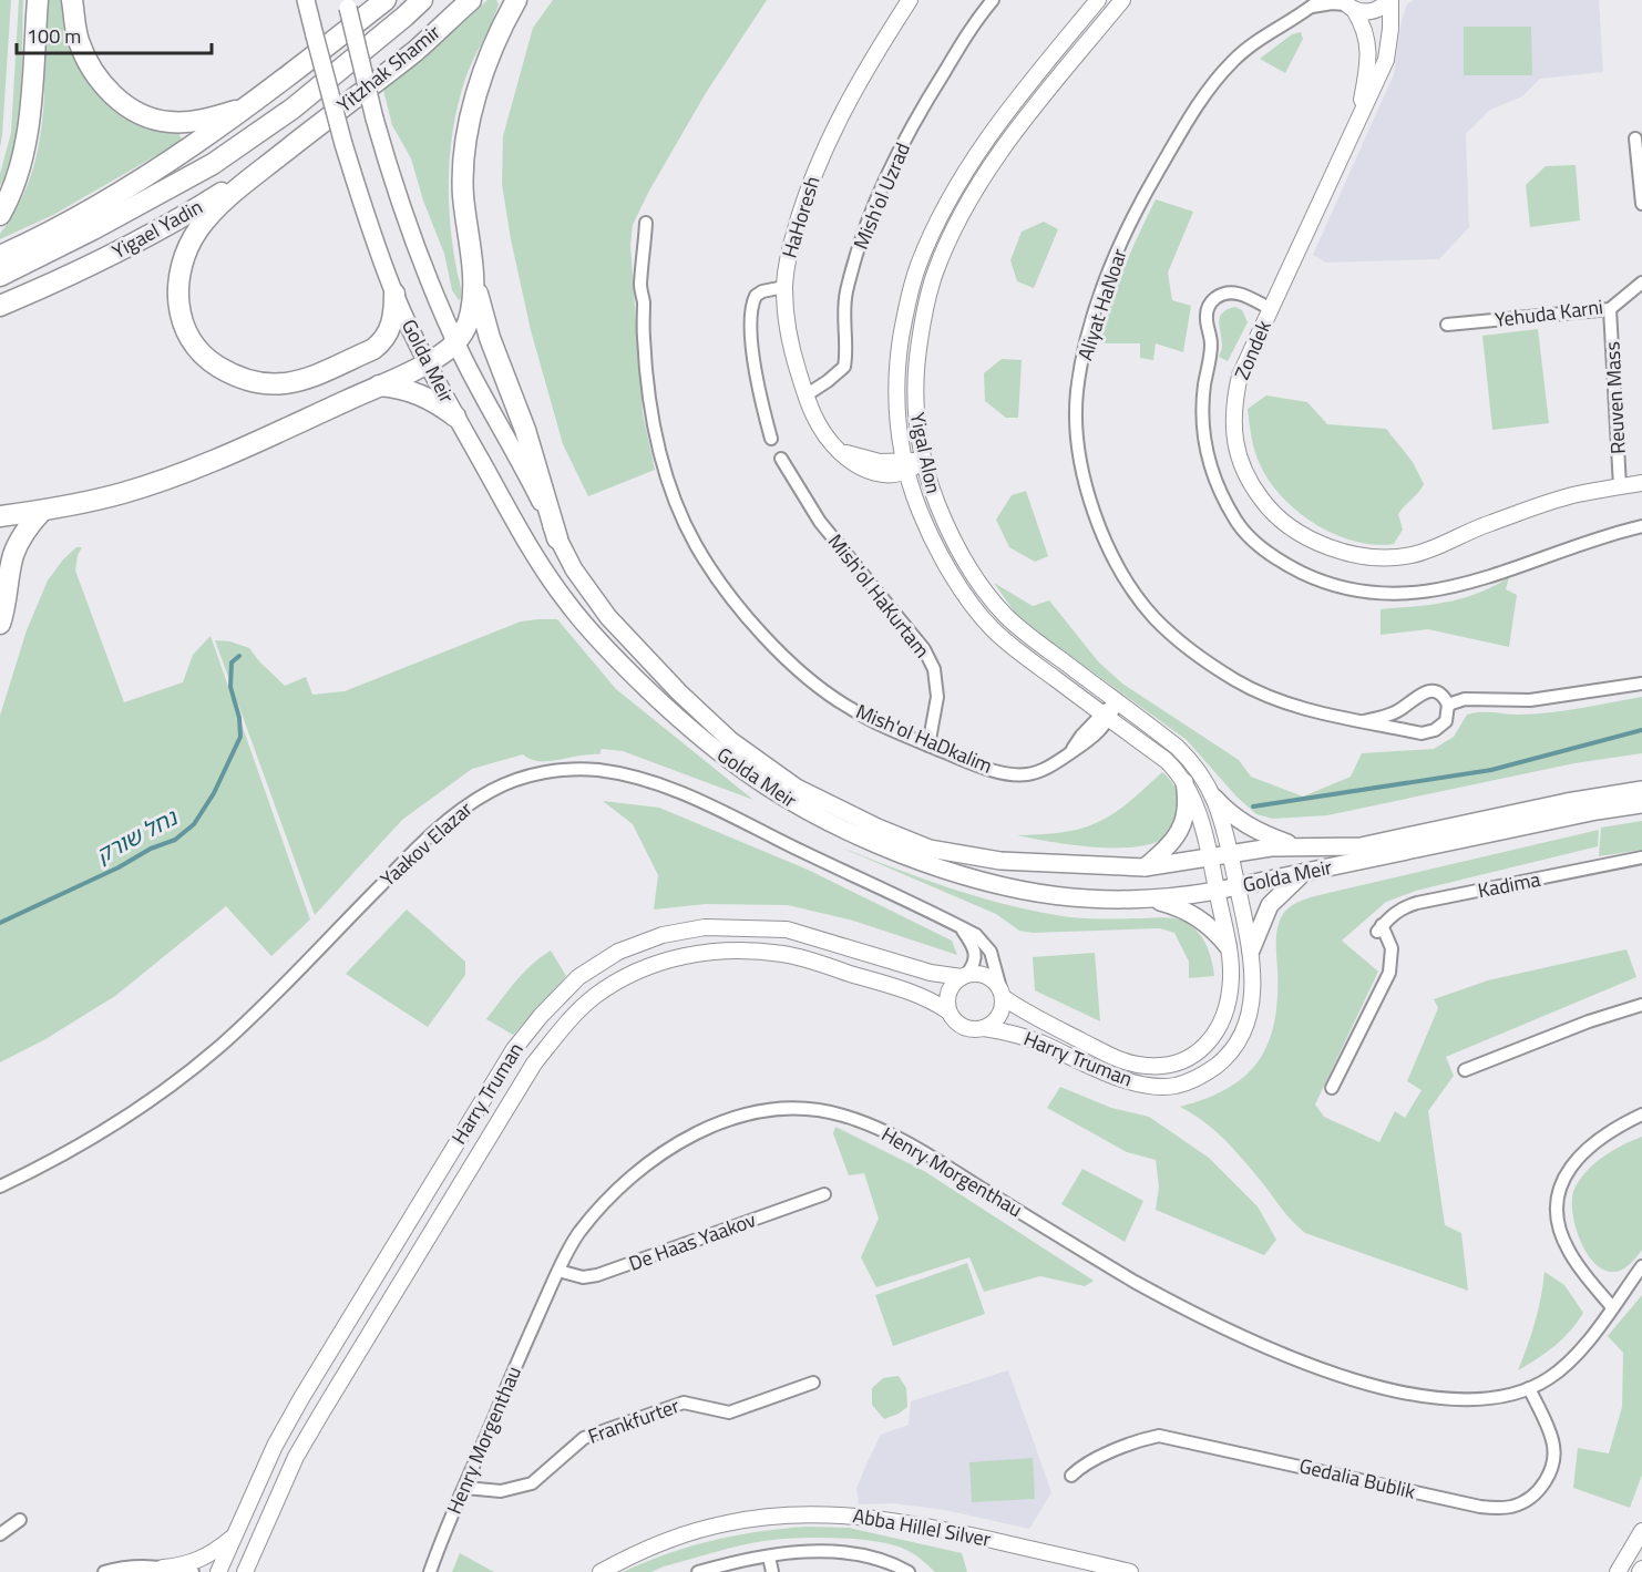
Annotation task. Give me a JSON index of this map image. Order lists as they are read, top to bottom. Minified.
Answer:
{"streets":{"highway":["Yitzhak Shamir","Yigael Yadin"],"main road":["Golda Meir"],"street":["Mish'ol Uzrad","HaHoresh","Aliyat HaNoar","Yehuda Karni","Zondek","Reuven Mass","Yigal Alon","Mish'ol HaKurtam","Mish'ol HaDkalim","Yaakov Elazar","Kadima","Harry Truman","Henry Morgenthau","De Haas Yaakov","Frankfurter","Gedalia Bublik","Abba Hillel Silver"]},"crossings":[["Yitzhak Shamir","Yigael Yadin"],["Mish'ol Uzrad","HaHoresh"],["HaHoresh","Yigal Alon"],["Aliyat HaNoar","Zondek"],["Yehuda Karni","Reuven Mass"],["Zondek","Reuven Mass"],["Golda Meir","Yigal Alon"],["Golda Meir","Harry Truman"],["Yigal Alon","Mish'ol HaDkalim"],["Yigal Alon","Harry Truman"],["Mish'ol HaKurtam","Mish'ol HaDkalim"],["Yaakov Elazar","Harry Truman"],["Henry Morgenthau","De Haas Yaakov"],["Henry Morgenthau","Frankfurter"],["Henry Morgenthau","Gedalia Bublik"]],"water":["נחל שורק"],"scale_bar":"100 m"}
